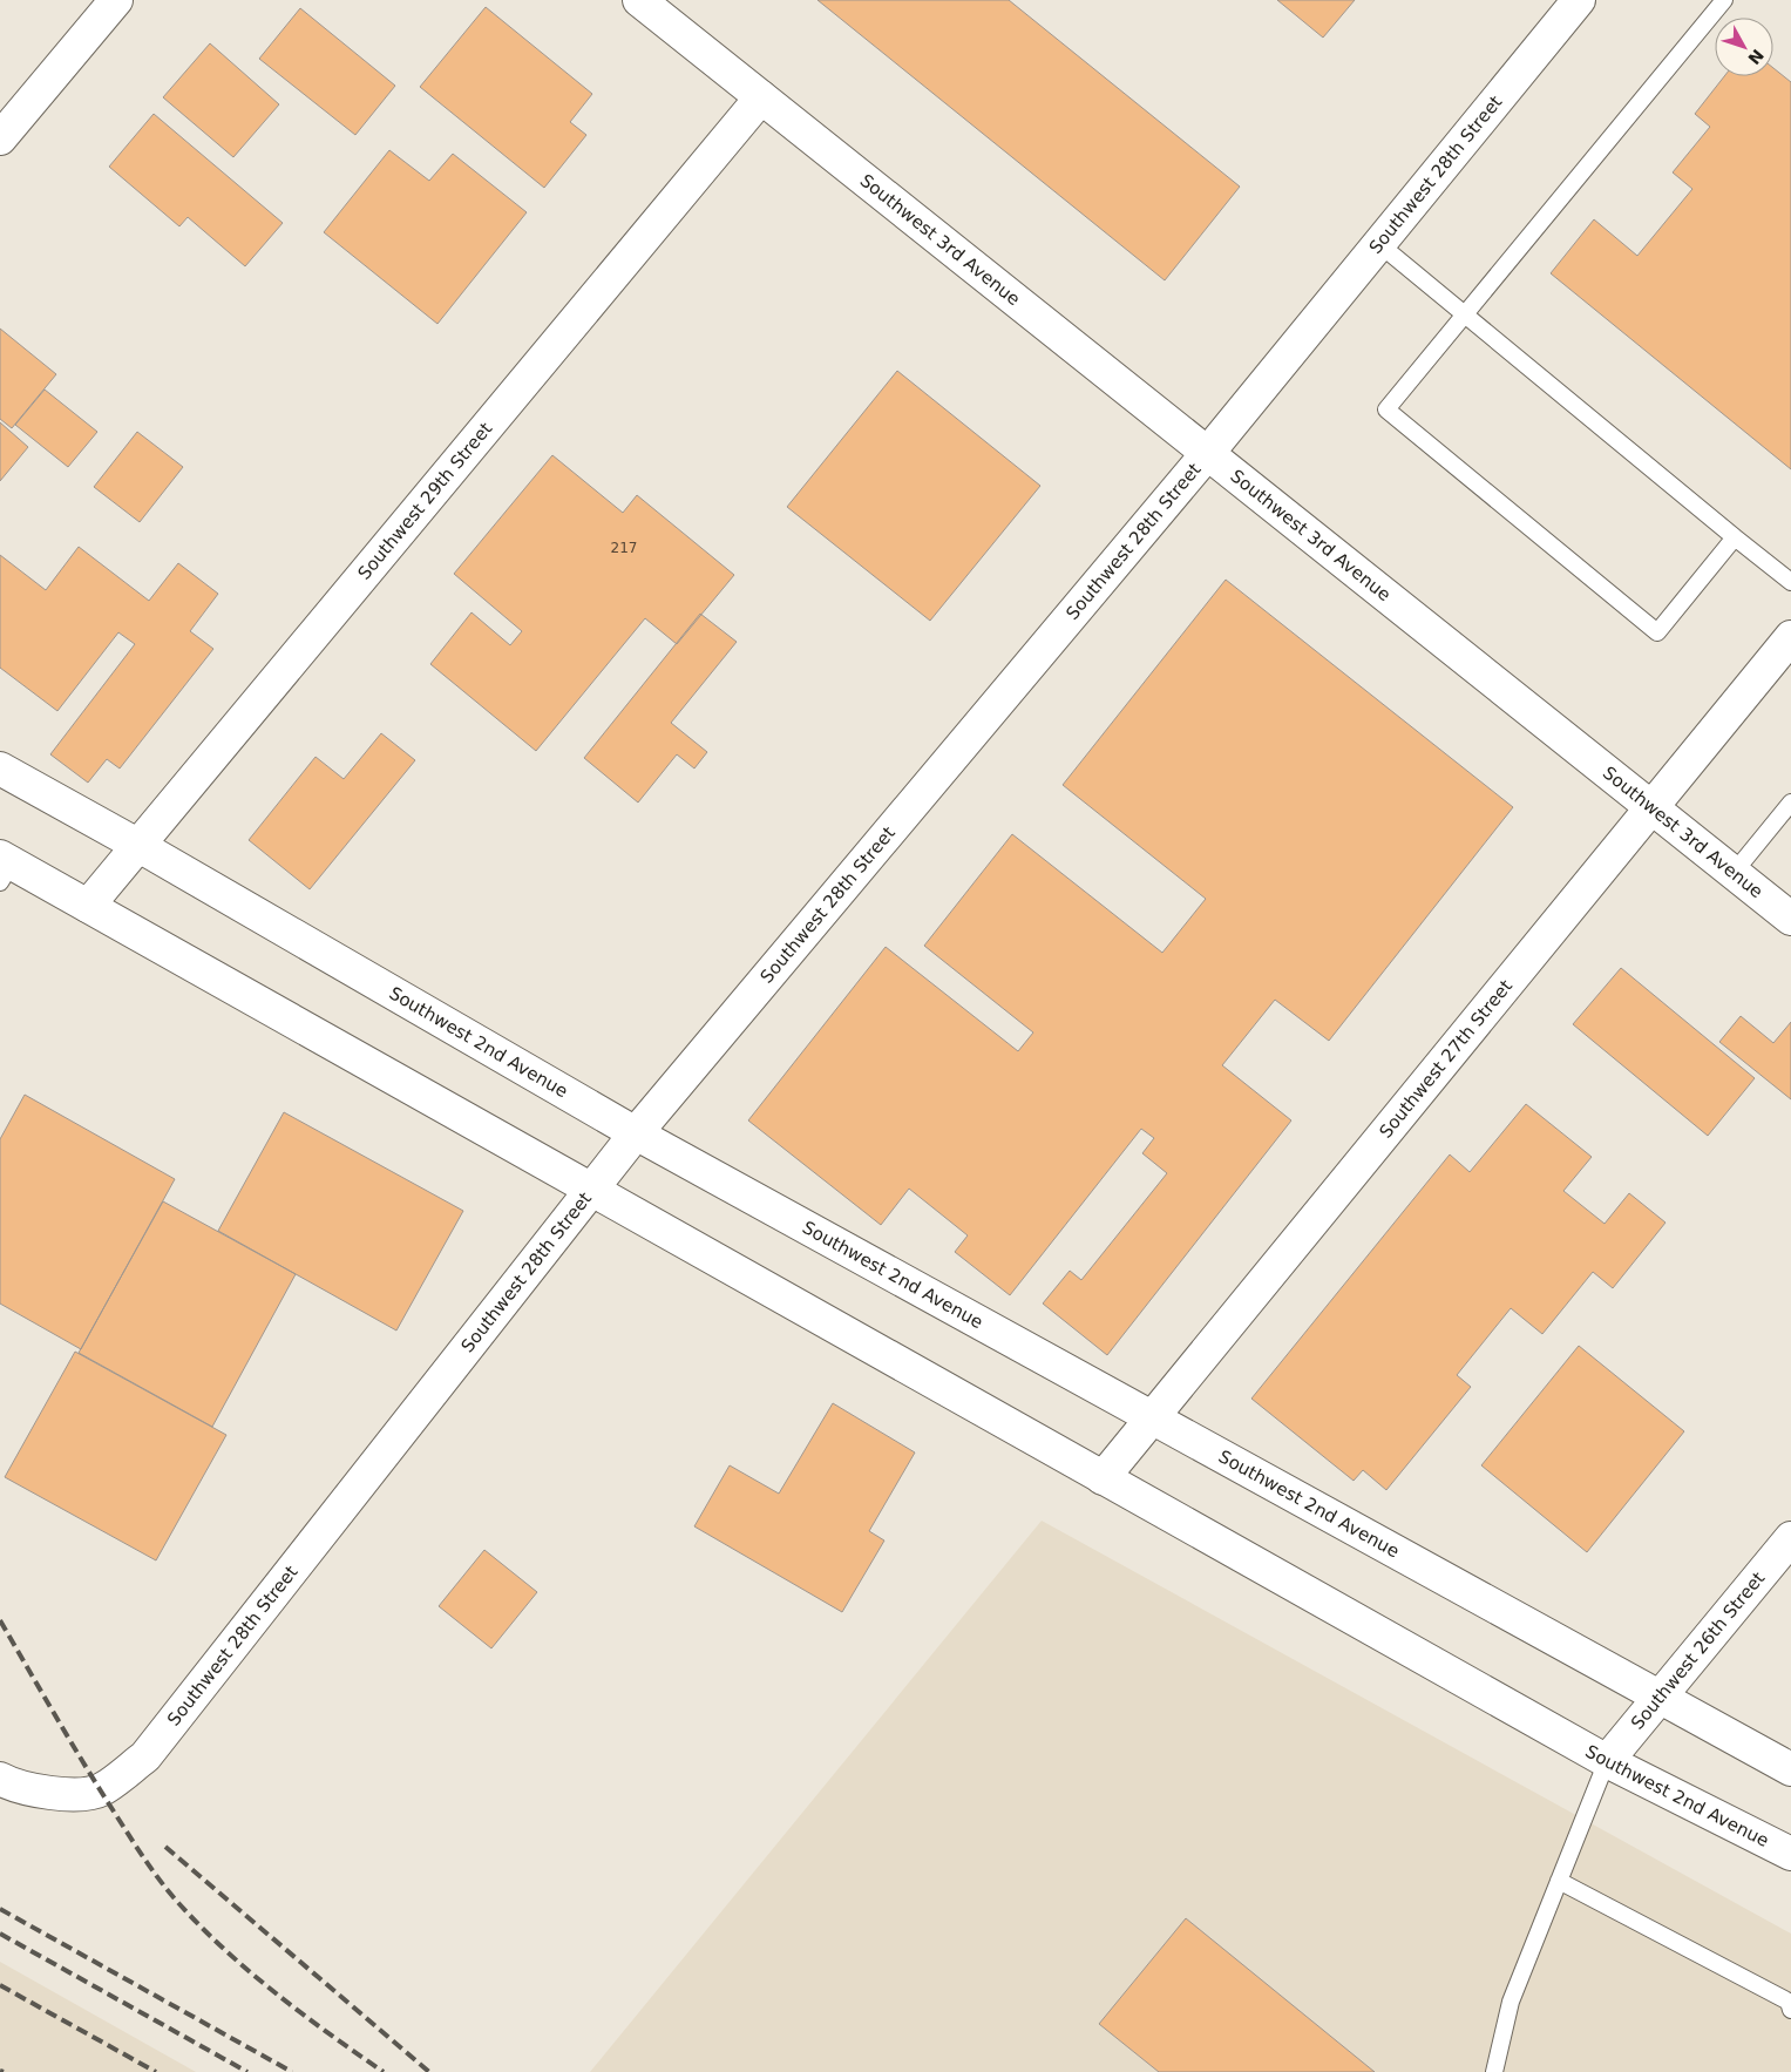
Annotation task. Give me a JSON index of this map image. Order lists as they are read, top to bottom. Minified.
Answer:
{"streets":{"street":["Southwest 28th Street","Southwest 3rd Avenue","Southwest 29th Street","Southwest 2nd Avenue","Southwest 27th Street","Southwest 26th Street"]},"crossings":[["Southwest 28th Street","Southwest 3rd Avenue"],["Southwest 28th Street","Southwest 2nd Avenue"],["Southwest 3rd Avenue","Southwest 29th Street"],["Southwest 3rd Avenue","Southwest 27th Street"],["Southwest 29th Street","Southwest 2nd Avenue"],["Southwest 2nd Avenue","Southwest 27th Street"],["Southwest 2nd Avenue","Southwest 26th Street"]],"house_numbers":["217"],"north":"bottom right"}
